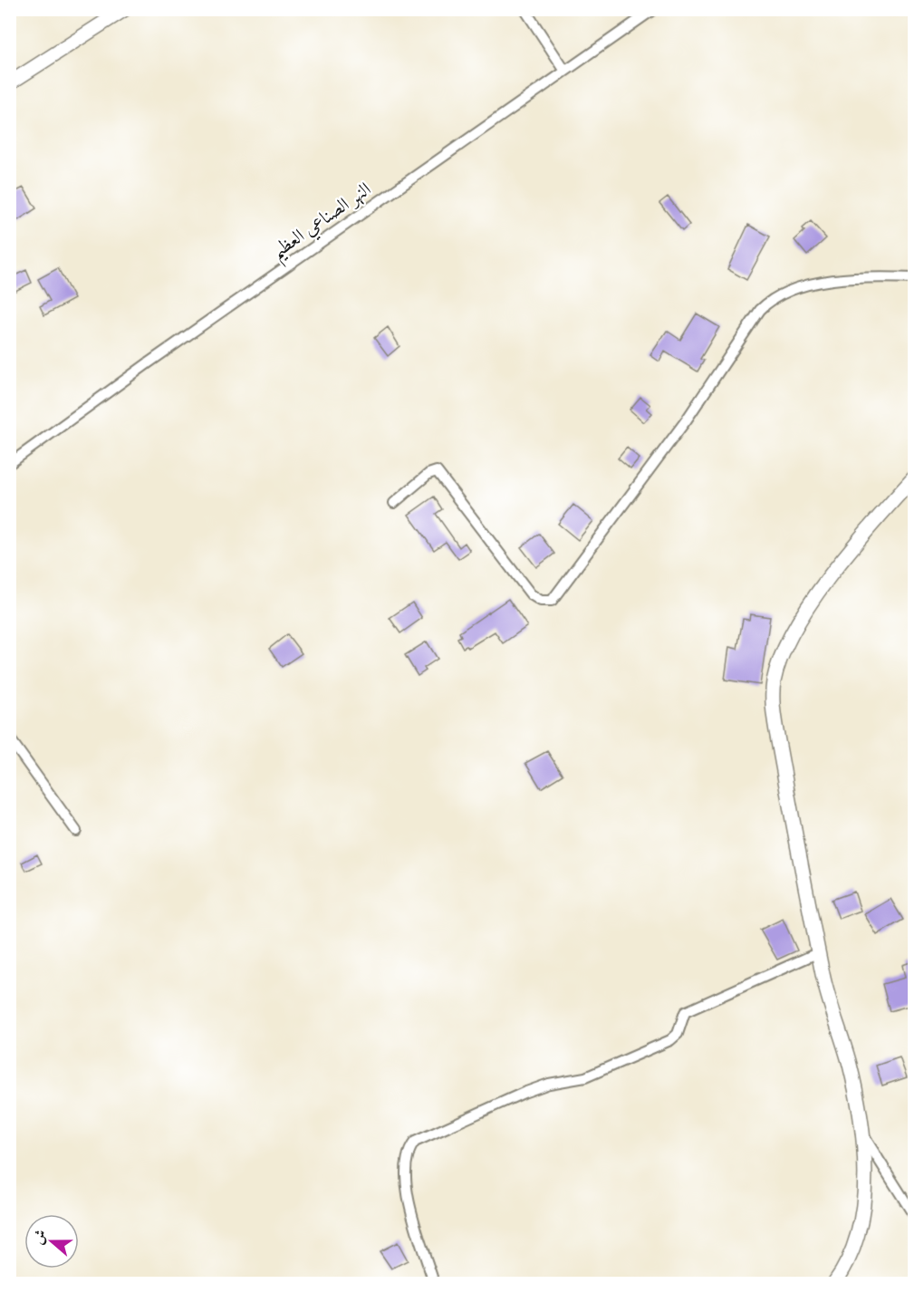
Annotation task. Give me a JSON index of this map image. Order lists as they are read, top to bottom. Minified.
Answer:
{"streets":{"street":["النهر الصناعي العظيم"]},"north":"left"}
